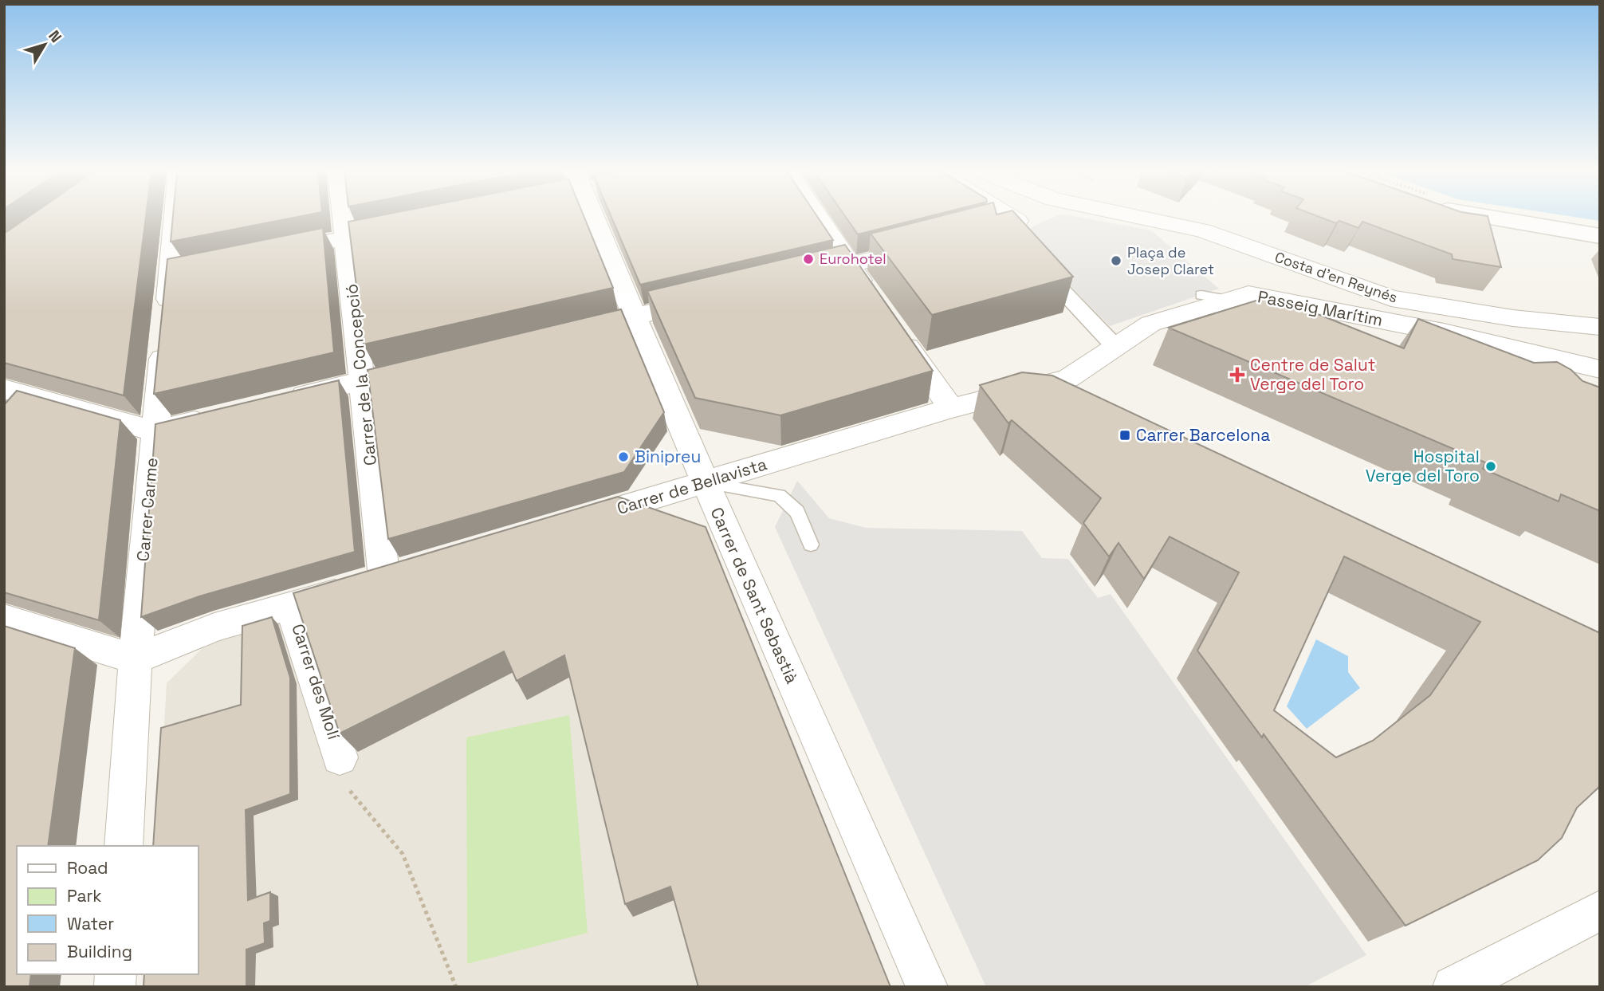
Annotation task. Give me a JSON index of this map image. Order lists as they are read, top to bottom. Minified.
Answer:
{"streets":{"street":["Costa d'en Reynés","Passeig Marítim","Carrer de la Concepció","Carrer de Bellavista","Carrer Carme","Carrer de Sant Sebastià","Carrer des Molí"]},"crossings":[["Passeig Marítim","Carrer de Bellavista"],["Carrer de Bellavista","Carrer de Sant Sebastià"]],"places":{"other":["Eurohotel","Plaça de Josep Claret","Binipreu","Hospital Verge del Toro"],"health":["Centre de Salut Verge del Toro"],"transit":["Carrer Barcelona"]},"legend":["Road","Park","Water","Building"],"north":"top right"}
